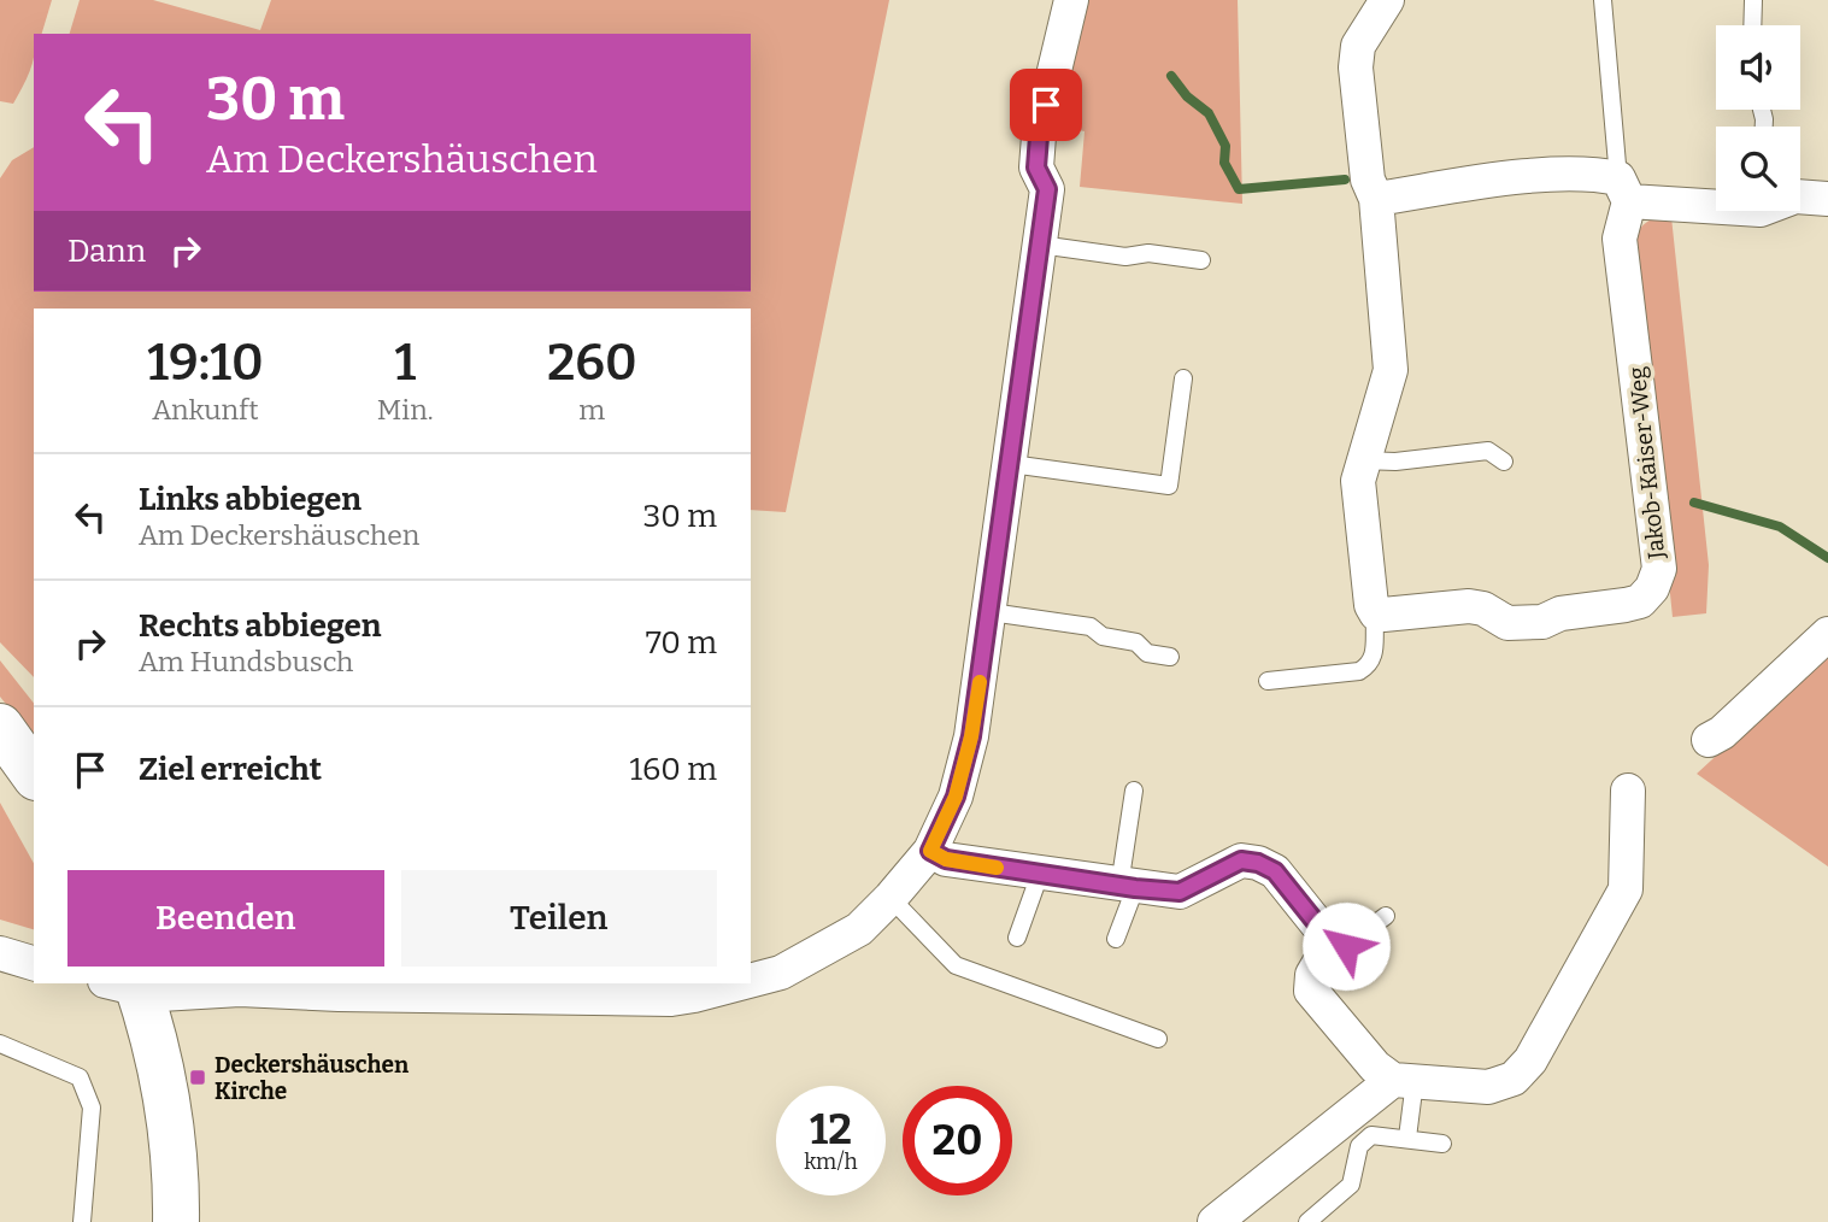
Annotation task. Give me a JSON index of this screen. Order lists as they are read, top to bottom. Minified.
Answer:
{"streets":{"street":["Jakob-Kaiser-Weg"]},"places":{"transit":["Deckershäuschen Kirche"]},"page":{"turn":["30 m","Am Deckershäuschen"],"then":"Dann","eta":["19:10","Ankunft","1","Min.","260","m"],"list":[{"name":"Links abbiegen","note":"Am Deckershäuschen","value":"30 m"},{"name":"Rechts abbiegen","note":"Am Hundsbusch","value":"70 m"},{"name":"Ziel erreicht","value":"160 m"}],"buttons":["Beenden","Teilen"],"speed":"12 km/h","limit":"20"}}
